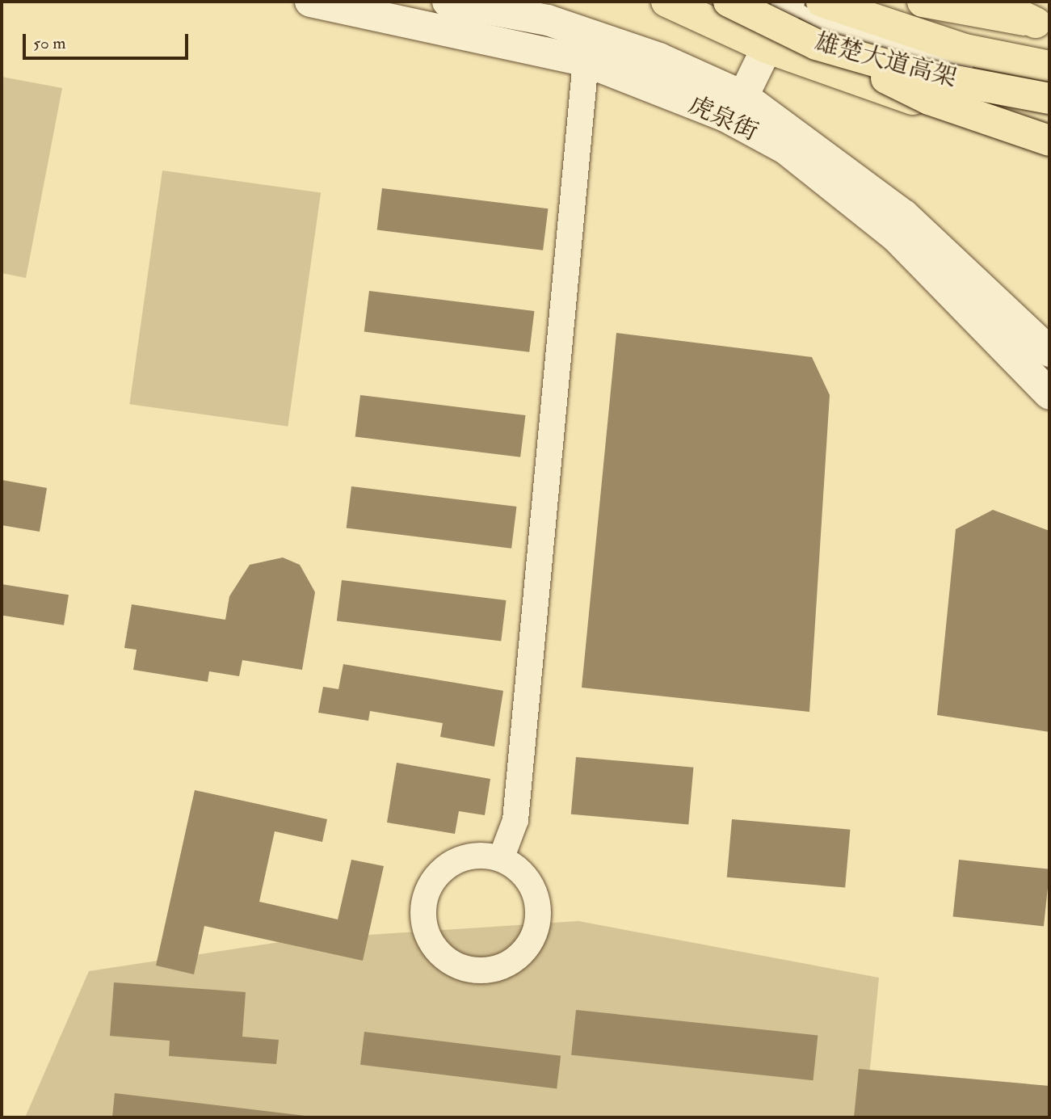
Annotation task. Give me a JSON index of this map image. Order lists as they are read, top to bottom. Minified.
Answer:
{"streets":{"main road":["雄楚大道高架","虎泉街"]},"scale_bar":"50 m"}
